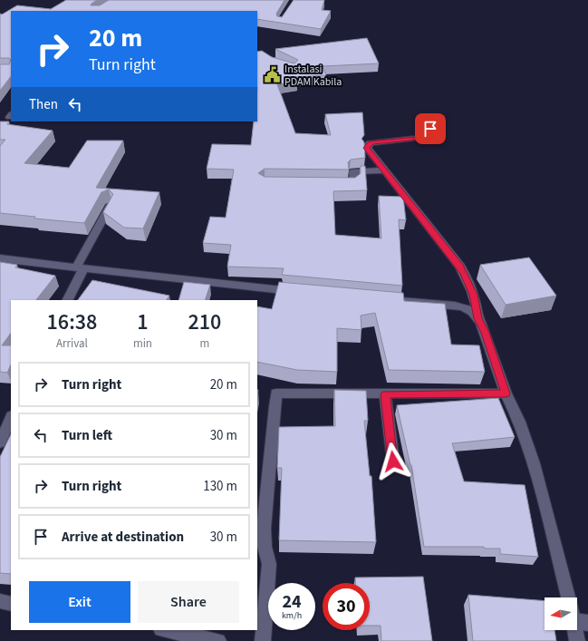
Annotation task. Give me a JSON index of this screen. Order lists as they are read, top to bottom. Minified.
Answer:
{"places":{"public building":["Instalasi PDAM Kabila"]},"north":"left","page":{"turn":["20 m","Turn right"],"then":"Then","eta":["16:38","Arrival","1","min","210","m"],"list":[{"name":"Turn right","value":"20 m"},{"name":"Turn left","value":"30 m"},{"name":"Turn right","value":"130 m"},{"name":"Arrive at destination","value":"30 m"}],"buttons":["Exit","Share"],"speed":"24 km/h","limit":"30"}}
